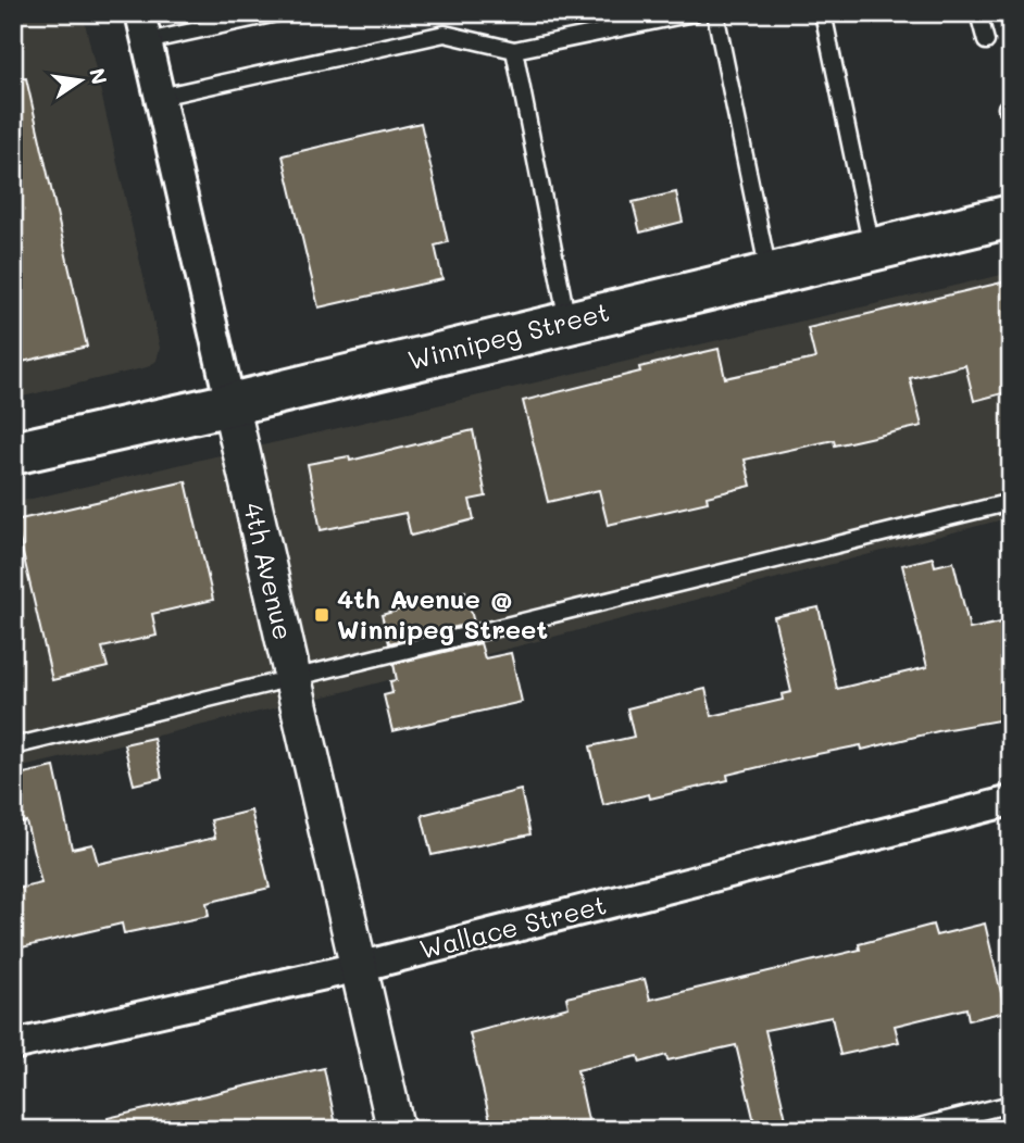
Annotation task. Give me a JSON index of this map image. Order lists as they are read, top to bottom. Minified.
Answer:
{"streets":{"main road":["Winnipeg Street"],"street":["4th Avenue","Wallace Street"]},"crossings":[["Winnipeg Street","4th Avenue"],["4th Avenue","Wallace Street"]],"places":{"transit":["4th Avenue @ Winnipeg Street"]},"north":"right"}
